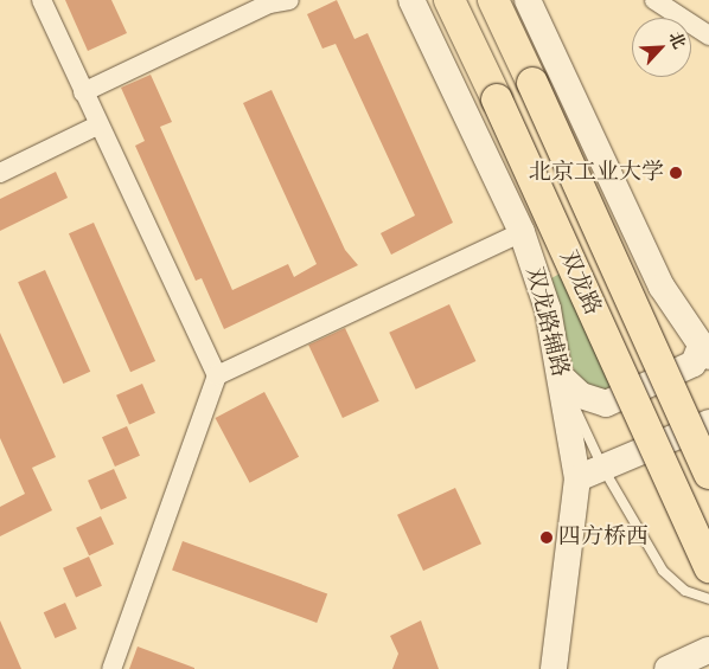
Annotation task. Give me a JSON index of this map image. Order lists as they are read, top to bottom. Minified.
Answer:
{"streets":{"main road":["双龙路","双龙路辅路"]},"places":["北京工业大学","四方桥西"],"north":"top right"}
